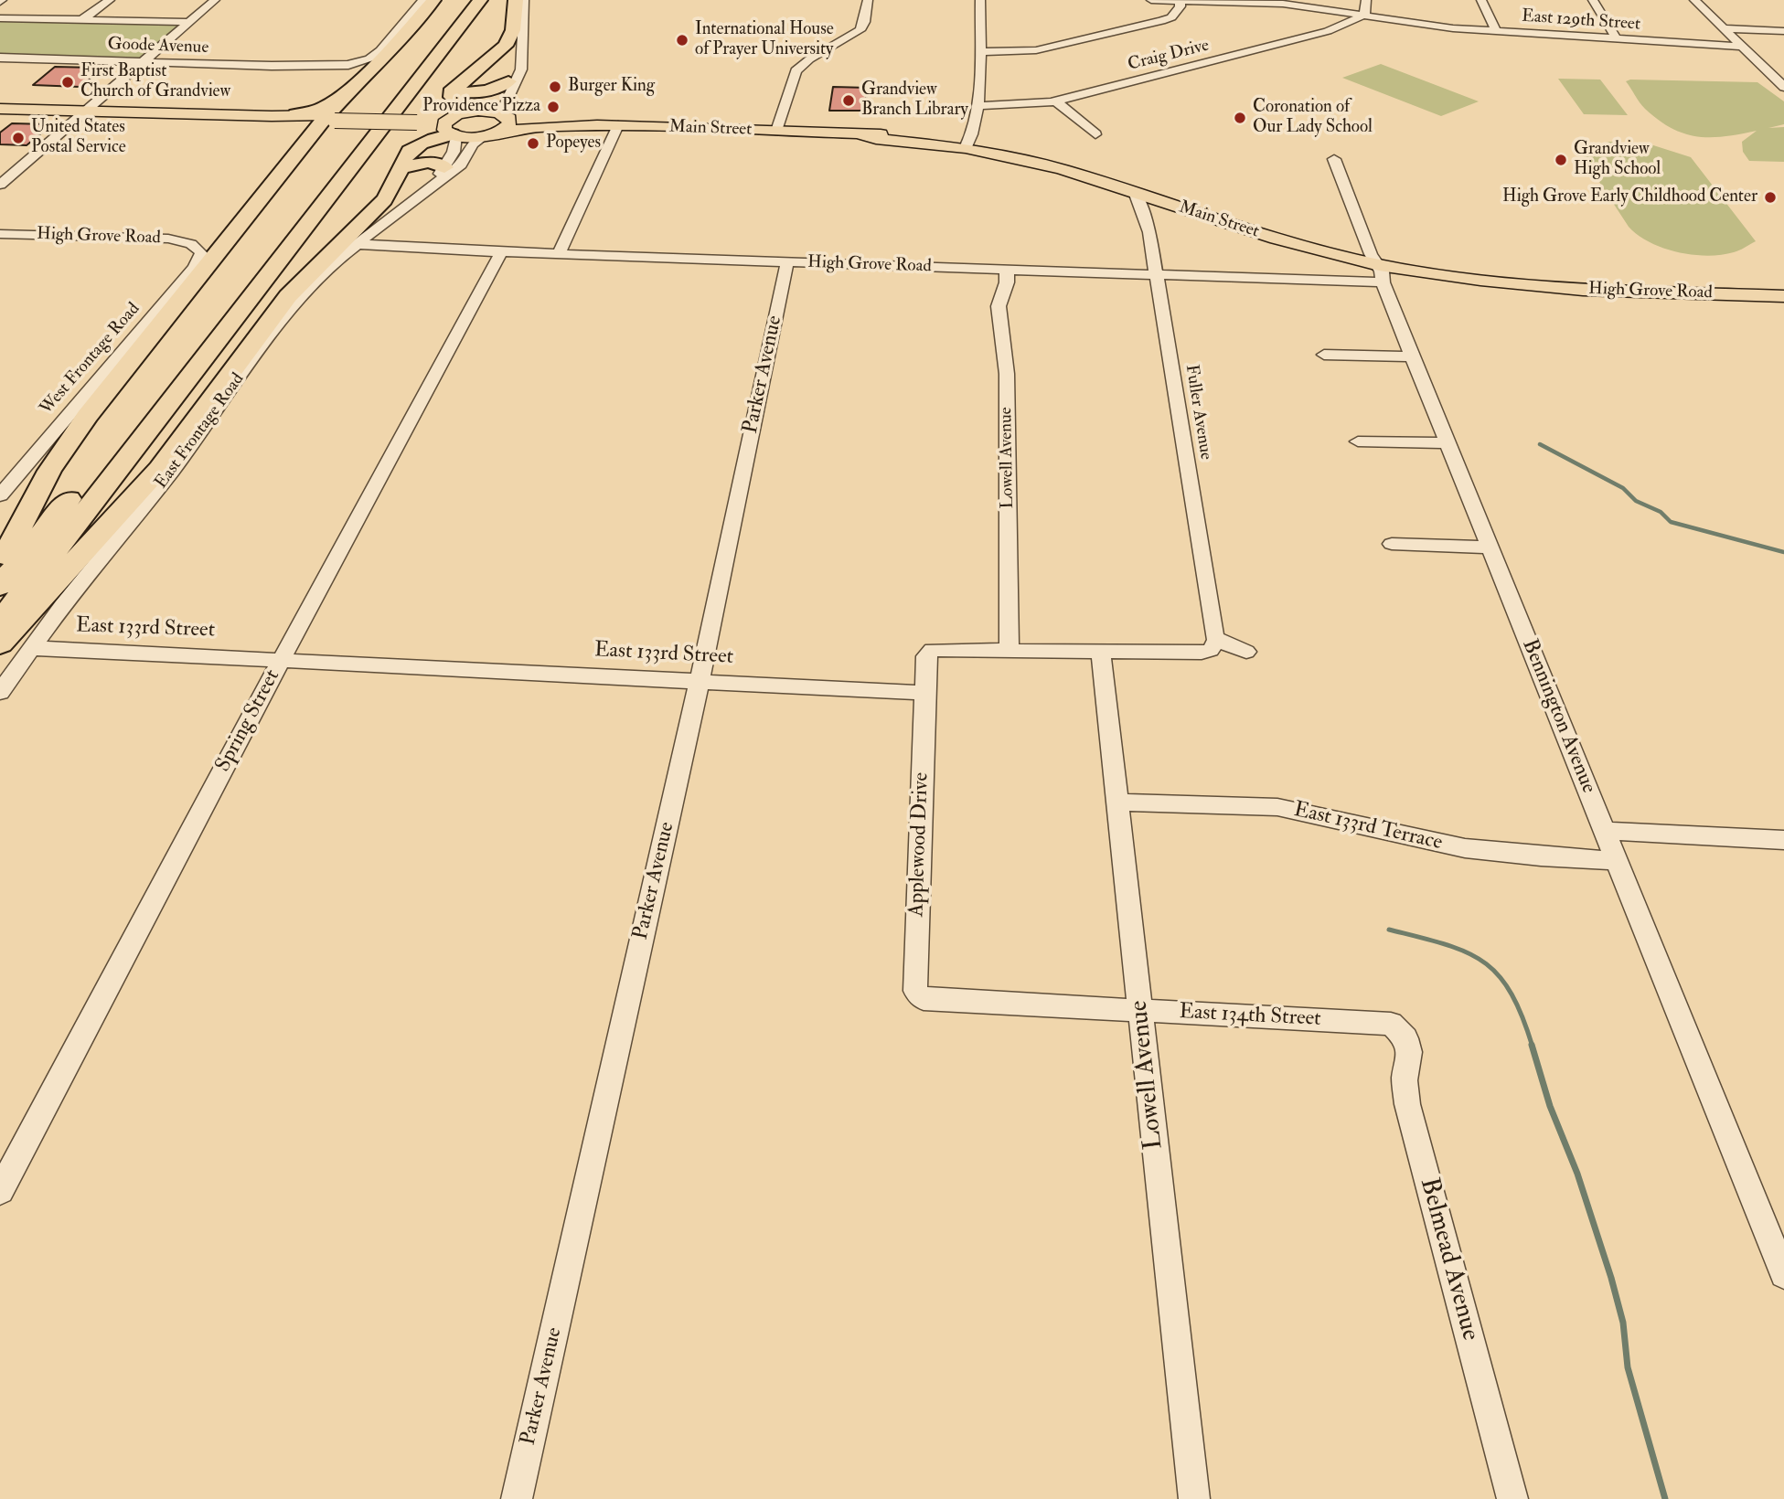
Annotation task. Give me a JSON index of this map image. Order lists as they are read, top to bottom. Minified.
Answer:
{"streets":{"main road":["Main Street","High Grove Road"],"street":["East 129th Street","Goode Avenue","Craig Drive","West Frontage Road","Parker Avenue","Fuller Avenue","East Frontage Road","Lowell Avenue","East 133rd Street","Bennington Avenue","Spring Street","East 133rd Terrace","Applewood Drive","East 134th Street","Belmead Avenue"]},"crossings":[["East 129th Street","Craig Drive"],["Main Street","High Grove Road"],["Main Street","Fuller Avenue"],["Main Street","East Frontage Road"],["Main Street","Bennington Avenue"],["High Grove Road","West Frontage Road"],["High Grove Road","Parker Avenue"],["High Grove Road","Fuller Avenue"],["High Grove Road","East Frontage Road"],["High Grove Road","Lowell Avenue"],["High Grove Road","Bennington Avenue"],["High Grove Road","Spring Street"],["Parker Avenue","East 133rd Street"],["East Frontage Road","East 133rd Street"],["Lowell Avenue","East 133rd Terrace"],["Lowell Avenue","East 134th Street"],["East 133rd Street","Spring Street"],["East 133rd Street","Applewood Drive"],["Bennington Avenue","East 133rd Terrace"],["Applewood Drive","East 134th Street"],["East 134th Street","Belmead Avenue"]],"places":["International House of Prayer University","First Baptist Church of Grandview","Burger King","Grandview Branch Library","Providence Pizza","Coronation of Our Lady School","United States Postal Service","Popeyes","Grandview High School","High Grove Early Childhood Center"]}
